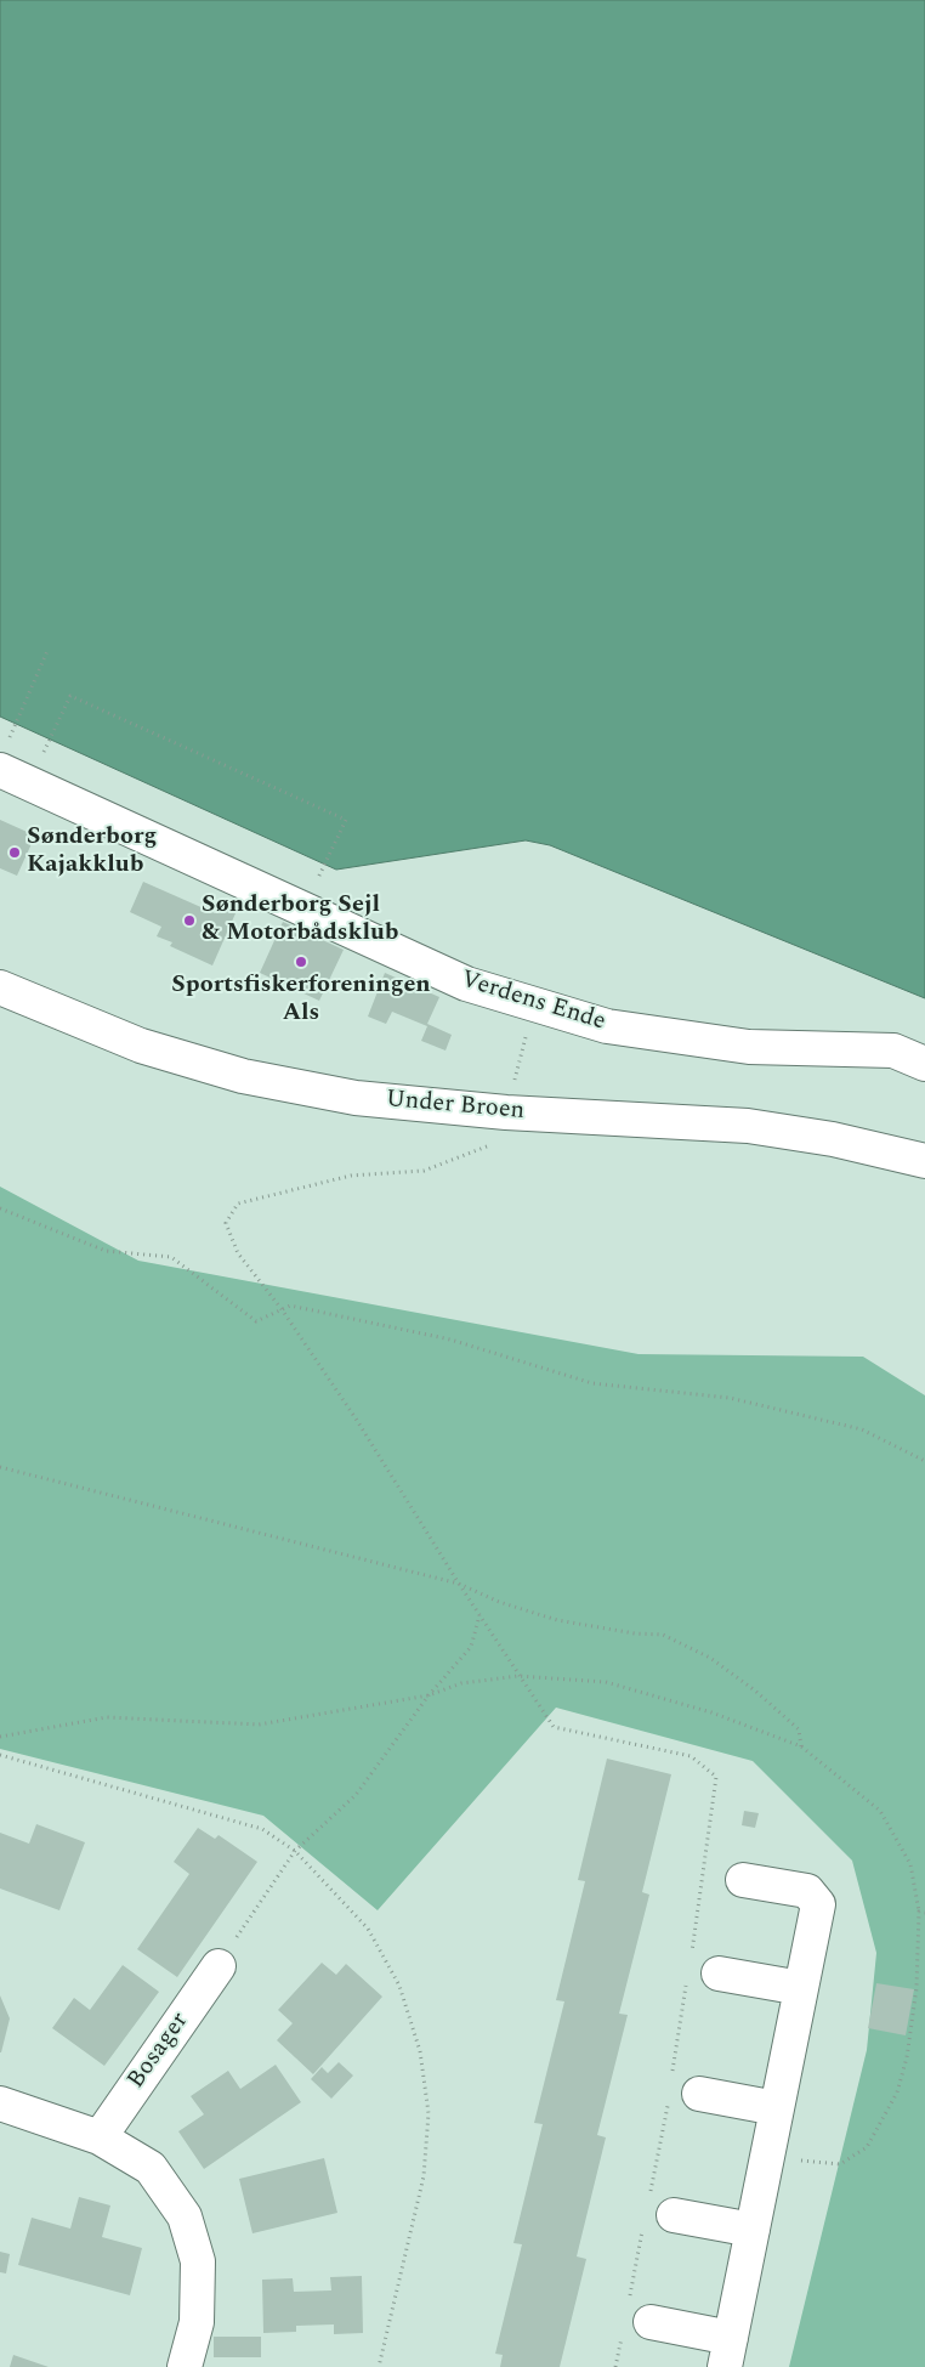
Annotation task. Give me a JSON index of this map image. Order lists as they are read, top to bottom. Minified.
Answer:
{"streets":{"street":["Verdens Ende","Under Broen","Bosager"]},"places":["Sønderborg Kajakklub","Sønderborg Sejl & Motorbådsklub","Sportsfiskerforeningen Als"]}
